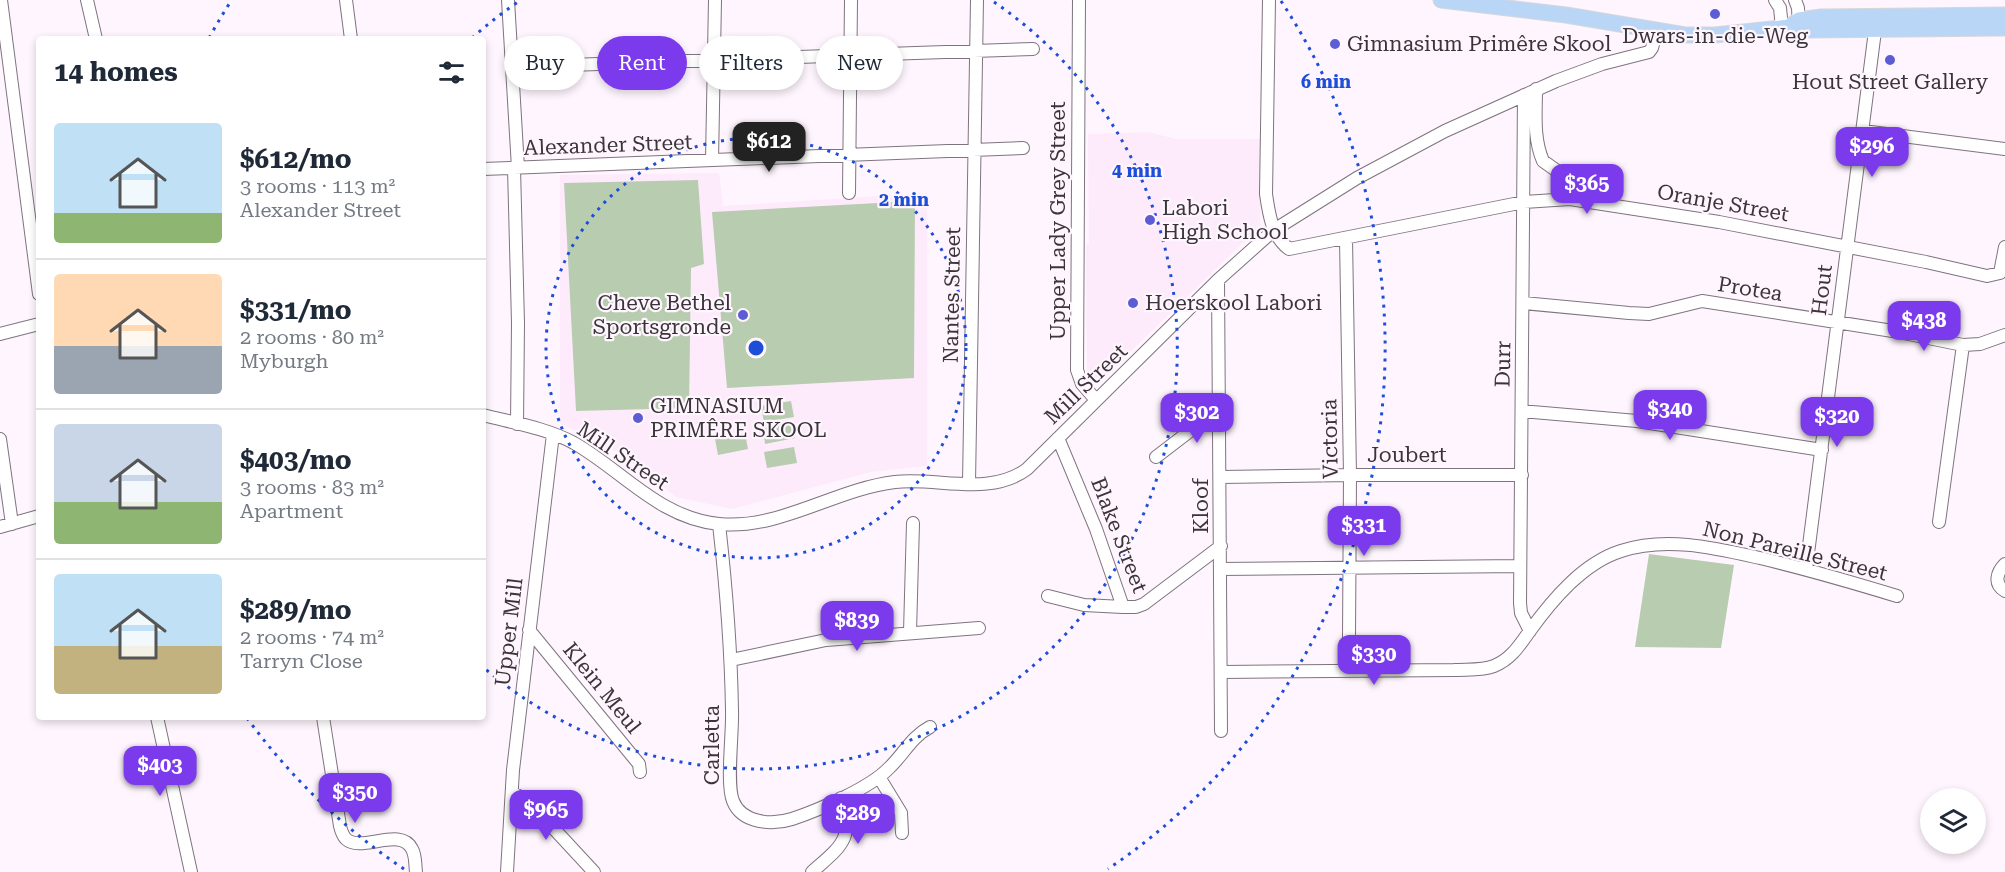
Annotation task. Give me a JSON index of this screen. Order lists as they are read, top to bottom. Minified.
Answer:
{"streets":{"street":["Alexander Street","Oranje Street","Upper Lady Grey Street","Protea","Hout","Nantes Street","Durr","Mill Street","Victoria","Joubert","Kloof","Blake Street","Non Pareille Street","Upper Mill","Klein Meul","Carletta"]},"crossings":[["Alexander Street","Nantes Street"],["Oranje Street","Hout"],["Oranje Street","Durr"],["Oranje Street","Mill Street"],["Oranje Street","Victoria"],["Upper Lady Grey Street","Mill Street"],["Protea","Hout"],["Protea","Durr"],["Hout","Non Pareille Street"],["Nantes Street","Mill Street"],["Durr","Mill Street"],["Durr","Joubert"],["Durr","Non Pareille Street"],["Mill Street","Kloof"],["Mill Street","Blake Street"],["Mill Street","Upper Mill"],["Mill Street","Carletta"],["Victoria","Joubert"],["Joubert","Kloof"],["Kloof","Blake Street"],["Kloof","Non Pareille Street"],["Upper Mill","Klein Meul"]],"places":["Dwars-in-die-Weg","Gimnasium Primêre Skool","Hout Street Gallery","Labori High School","Hoerskool Labori","Cheve Bethel Sportsgronde","GIMNASIUM PRIMÊRE SKOOL"],"page":{"chip":["Buy","Rent","Filters","New"],"heading":"14 homes","list":[{"name":"$612/mo","note":"3 rooms · 113 m² · Alexander Street"},{"name":"$331/mo","note":"2 rooms · 80 m² · Myburgh"},{"name":"$403/mo","note":"3 rooms · 83 m² · Apartment"},{"name":"$289/mo","note":"2 rooms · 74 m² · Tarryn Close"}],"price":["$612","$296","$365","$438","$340","$302","$320","$331","$839","$330","$403","$350","$965","$289"]},"rings":["6 min","4 min","2 min"]}
